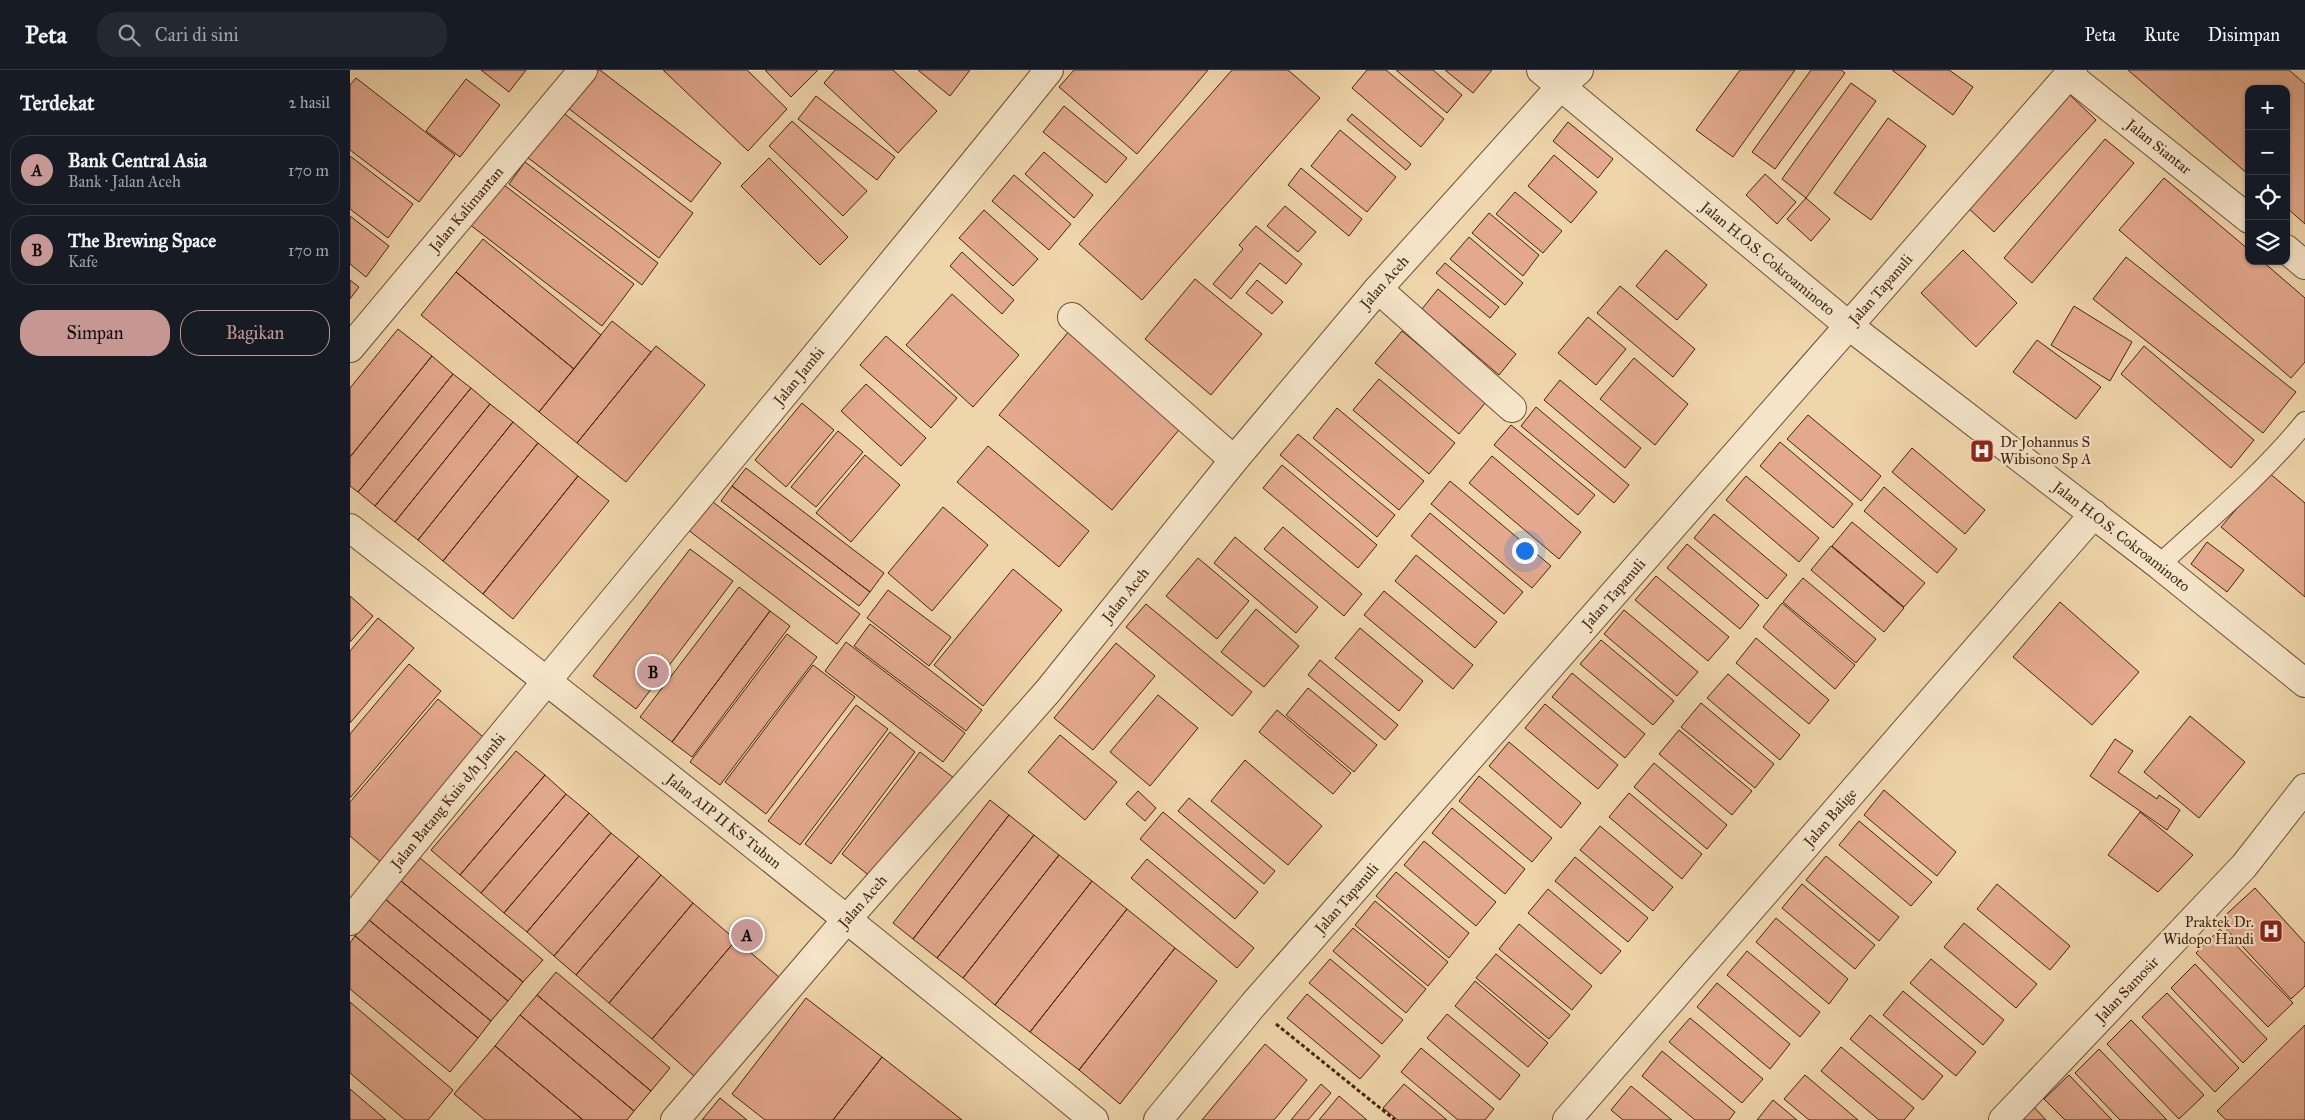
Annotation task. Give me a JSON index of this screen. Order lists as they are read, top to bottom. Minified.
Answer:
{"streets":{"street":["Jalan Siantar","Jalan Kalimantan","Jalan H.O.S. Cokroaminoto","Jalan Aceh","Jalan Tapanuli","Jalan Jambi","Jalan Batang Kuis d/h Jambi","Jalan Balige","Jalan AIP II KS Tubun","Jalan Samosir"]},"crossings":[["Jalan Siantar","Jalan Tapanuli"],["Jalan H.O.S. Cokroaminoto","Jalan Aceh"],["Jalan H.O.S. Cokroaminoto","Jalan Tapanuli"],["Jalan H.O.S. Cokroaminoto","Jalan Balige"],["Jalan Aceh","Jalan AIP II KS Tubun"],["Jalan Jambi","Jalan Batang Kuis d/h Jambi"],["Jalan Jambi","Jalan AIP II KS Tubun"],["Jalan Batang Kuis d/h Jambi","Jalan AIP II KS Tubun"]],"places":{"hospital":["Dr Johannus S Wibisono Sp A","Praktek Dr. Widopo Handi"]},"page":{"header":"Peta","search":"Cari di sini","nav":["Peta","Rute","Disimpan"],"heading":["Terdekat","2 hasil"],"map_buttons":["+","−"],"list":[{"mark":"A","name":"Bank Central Asia","note":"Bank · Jalan Aceh","value":"170 m"},{"mark":"B","name":"The Brewing Space","note":"Kafe","value":"170 m"}],"buttons":["Simpan","Bagikan"],"pins":["B","A"]}}
